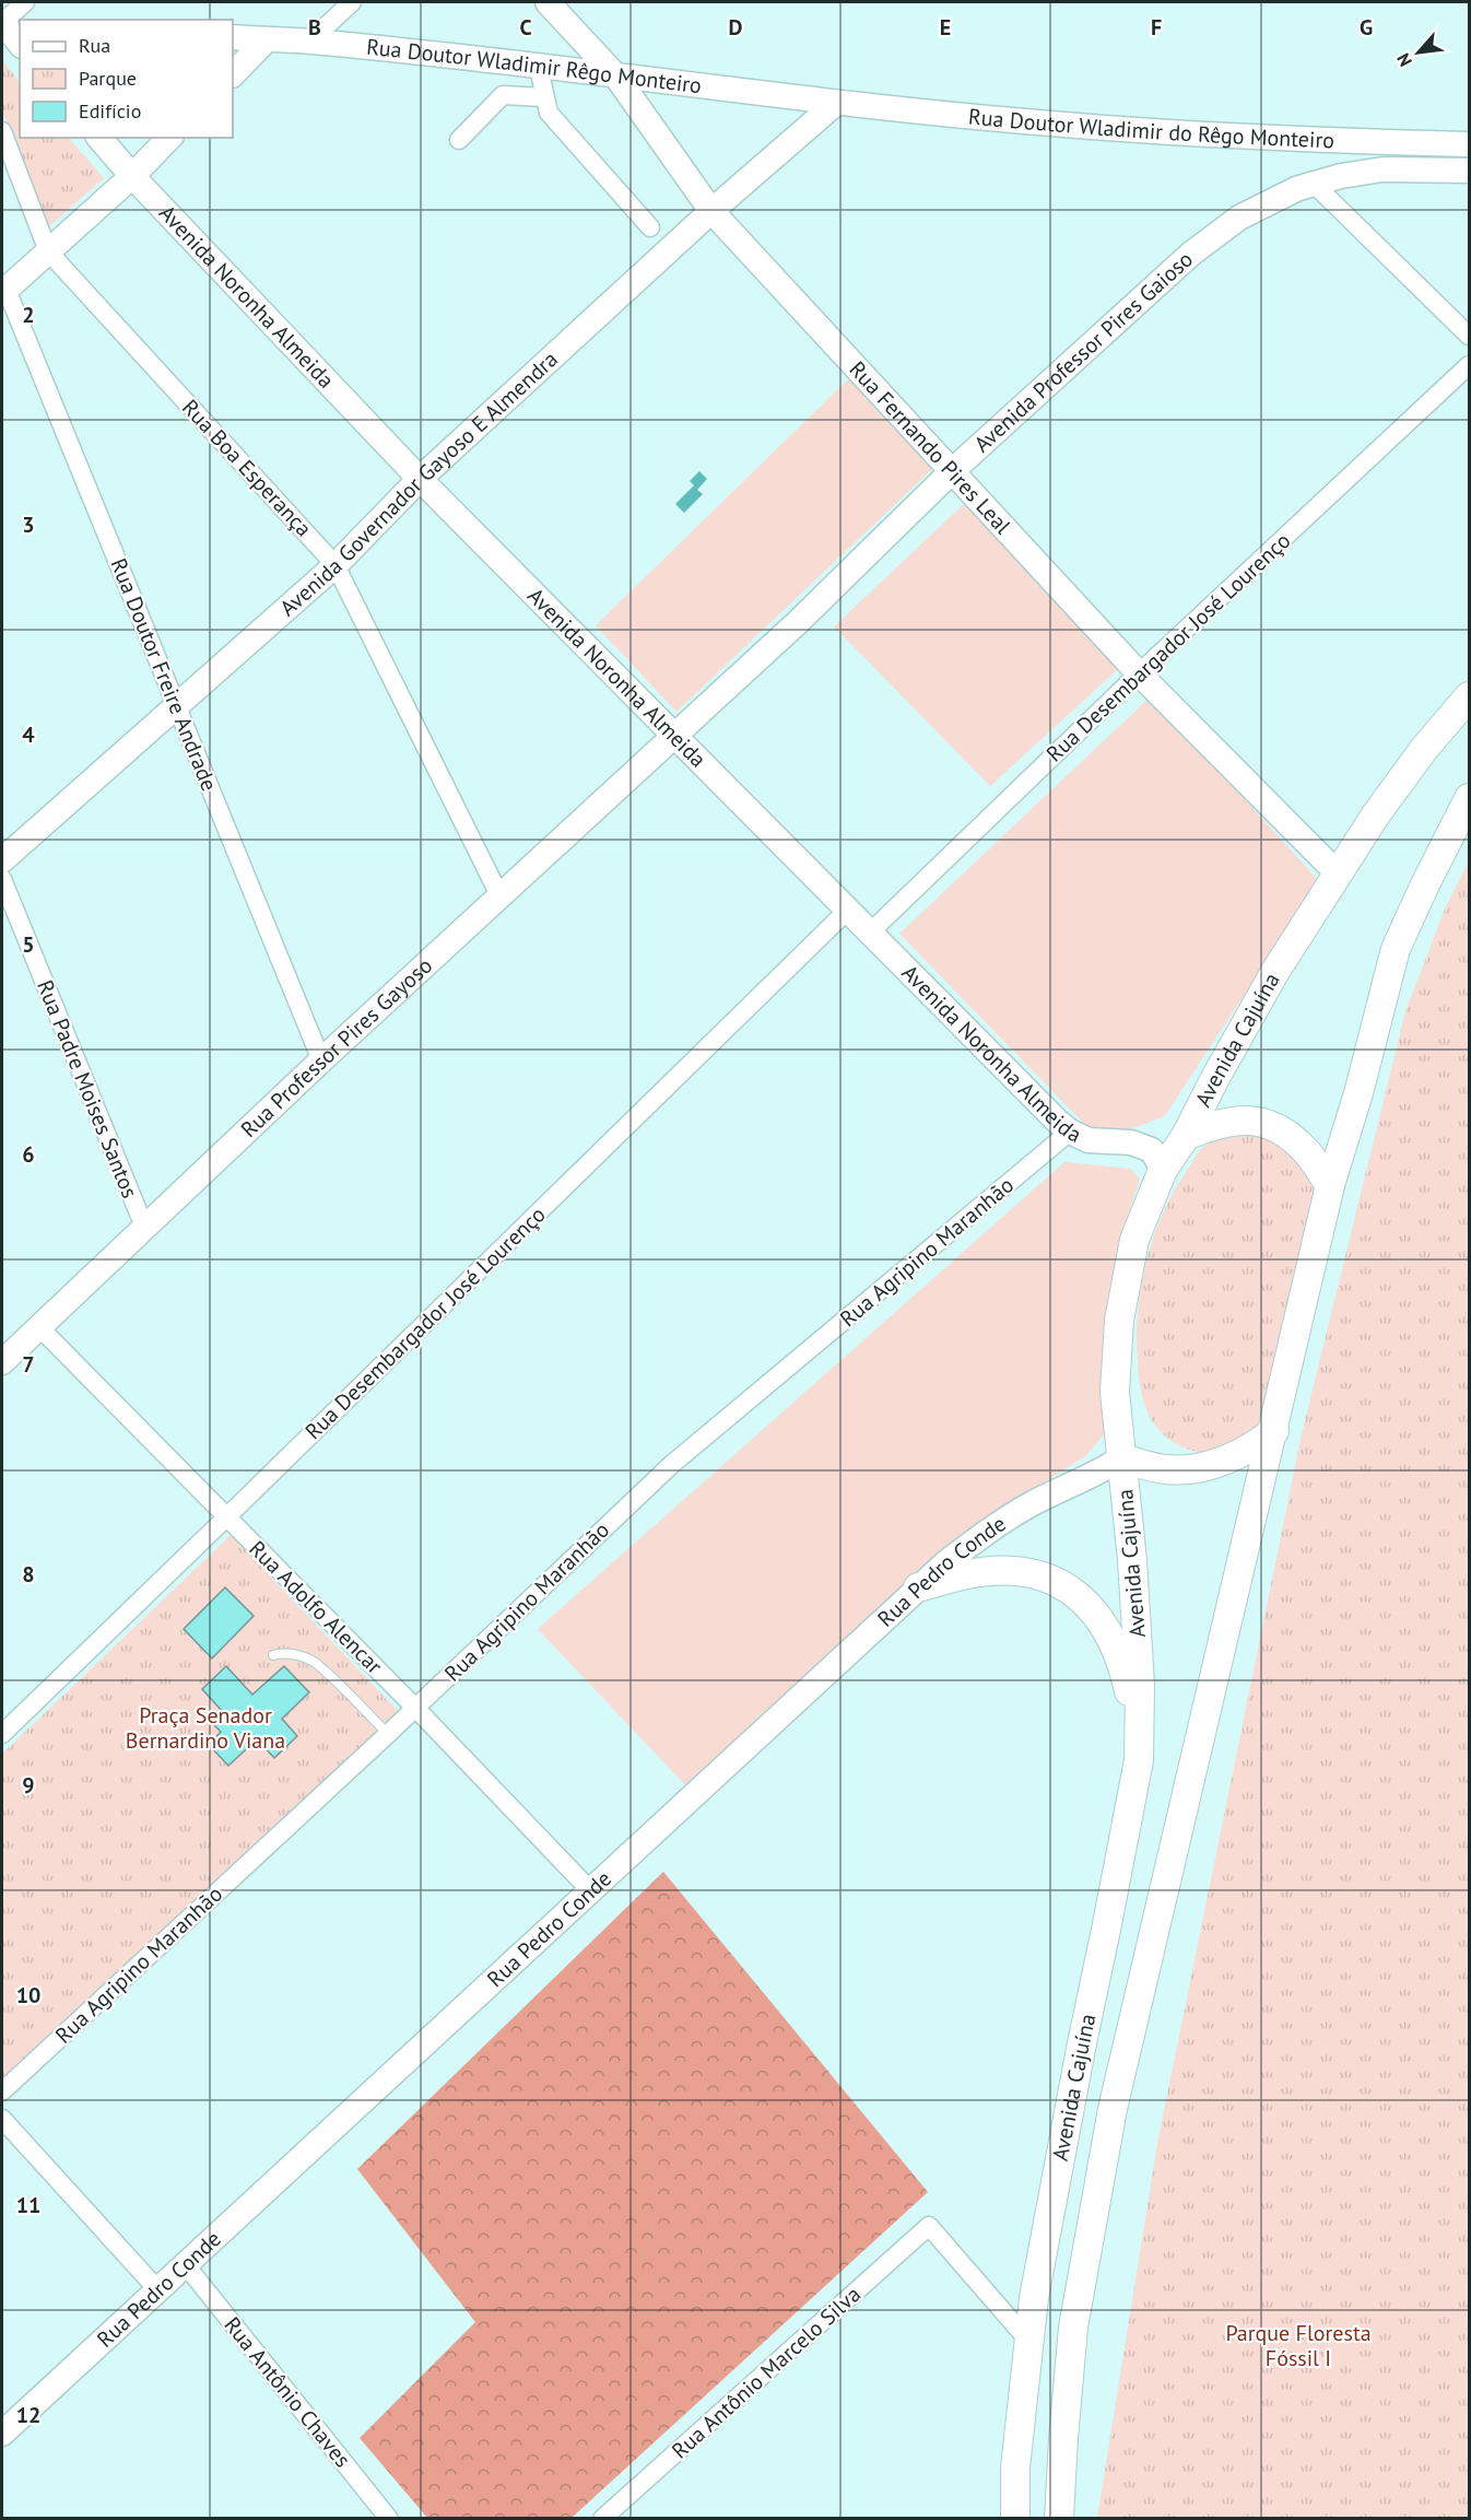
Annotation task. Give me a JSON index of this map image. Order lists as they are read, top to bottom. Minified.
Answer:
{"streets":{"main road":["Rua Doutor Wladimir Rêgo Monteiro","Rua Doutor Wladimir do Rêgo Monteiro","Avenida Noronha Almeida","Avenida Professor Pires Gaioso","Rua Fernando Pires Leal","Avenida Governador Gayoso E Almendra","Avenida Cajuína","Rua Professor Pires Gayoso","Rua Pedro Conde"],"street":["Rua Boa Esperança","Rua Desembargador José Lourenço","Rua Doutor Freire Andrade","Rua Padre Moises Santos","Rua Agripino Maranhão","Rua Adolfo Alencar","Rua Antônio Marcelo Silva","Rua Antônio Chaves"]},"crossings":[["Rua Doutor Wladimir Rêgo Monteiro","Rua Doutor Wladimir do Rêgo Monteiro"],["Rua Doutor Wladimir Rêgo Monteiro","Rua Fernando Pires Leal"],["Rua Doutor Wladimir Rêgo Monteiro","Avenida Governador Gayoso E Almendra"],["Rua Doutor Wladimir do Rêgo Monteiro","Avenida Governador Gayoso E Almendra"],["Avenida Noronha Almeida","Avenida Professor Pires Gaioso"],["Avenida Noronha Almeida","Avenida Governador Gayoso E Almendra"],["Avenida Noronha Almeida","Rua Desembargador José Lourenço"],["Avenida Noronha Almeida","Avenida Cajuína"],["Avenida Noronha Almeida","Rua Professor Pires Gayoso"],["Avenida Noronha Almeida","Rua Agripino Maranhão"],["Avenida Professor Pires Gaioso","Rua Fernando Pires Leal"],["Avenida Professor Pires Gaioso","Rua Professor Pires Gayoso"],["Rua Fernando Pires Leal","Avenida Governador Gayoso E Almendra"],["Rua Fernando Pires Leal","Rua Desembargador José Lourenço"],["Rua Fernando Pires Leal","Avenida Cajuína"],["Rua Boa Esperança","Avenida Governador Gayoso E Almendra"],["Rua Boa Esperança","Rua Professor Pires Gayoso"],["Avenida Governador Gayoso E Almendra","Rua Doutor Freire Andrade"],["Rua Desembargador José Lourenço","Rua Adolfo Alencar"],["Rua Doutor Freire Andrade","Rua Professor Pires Gayoso"],["Avenida Cajuína","Rua Pedro Conde"],["Avenida Cajuína","Rua Antônio Marcelo Silva"],["Rua Professor Pires Gayoso","Rua Padre Moises Santos"],["Rua Professor Pires Gayoso","Rua Adolfo Alencar"],["Rua Agripino Maranhão","Rua Adolfo Alencar"],["Rua Pedro Conde","Rua Adolfo Alencar"],["Rua Pedro Conde","Rua Antônio Chaves"]],"parks":["Praça Senador Bernardino Viana","Parque Floresta Fóssil I"],"legend":["Rua","Parque","Edifício"],"north":"bottom left","grid":{"columns":["B","C","D","E","F","G"],"rows":["2","3","4","5","6","7","8","9","10","11","12"]}}
